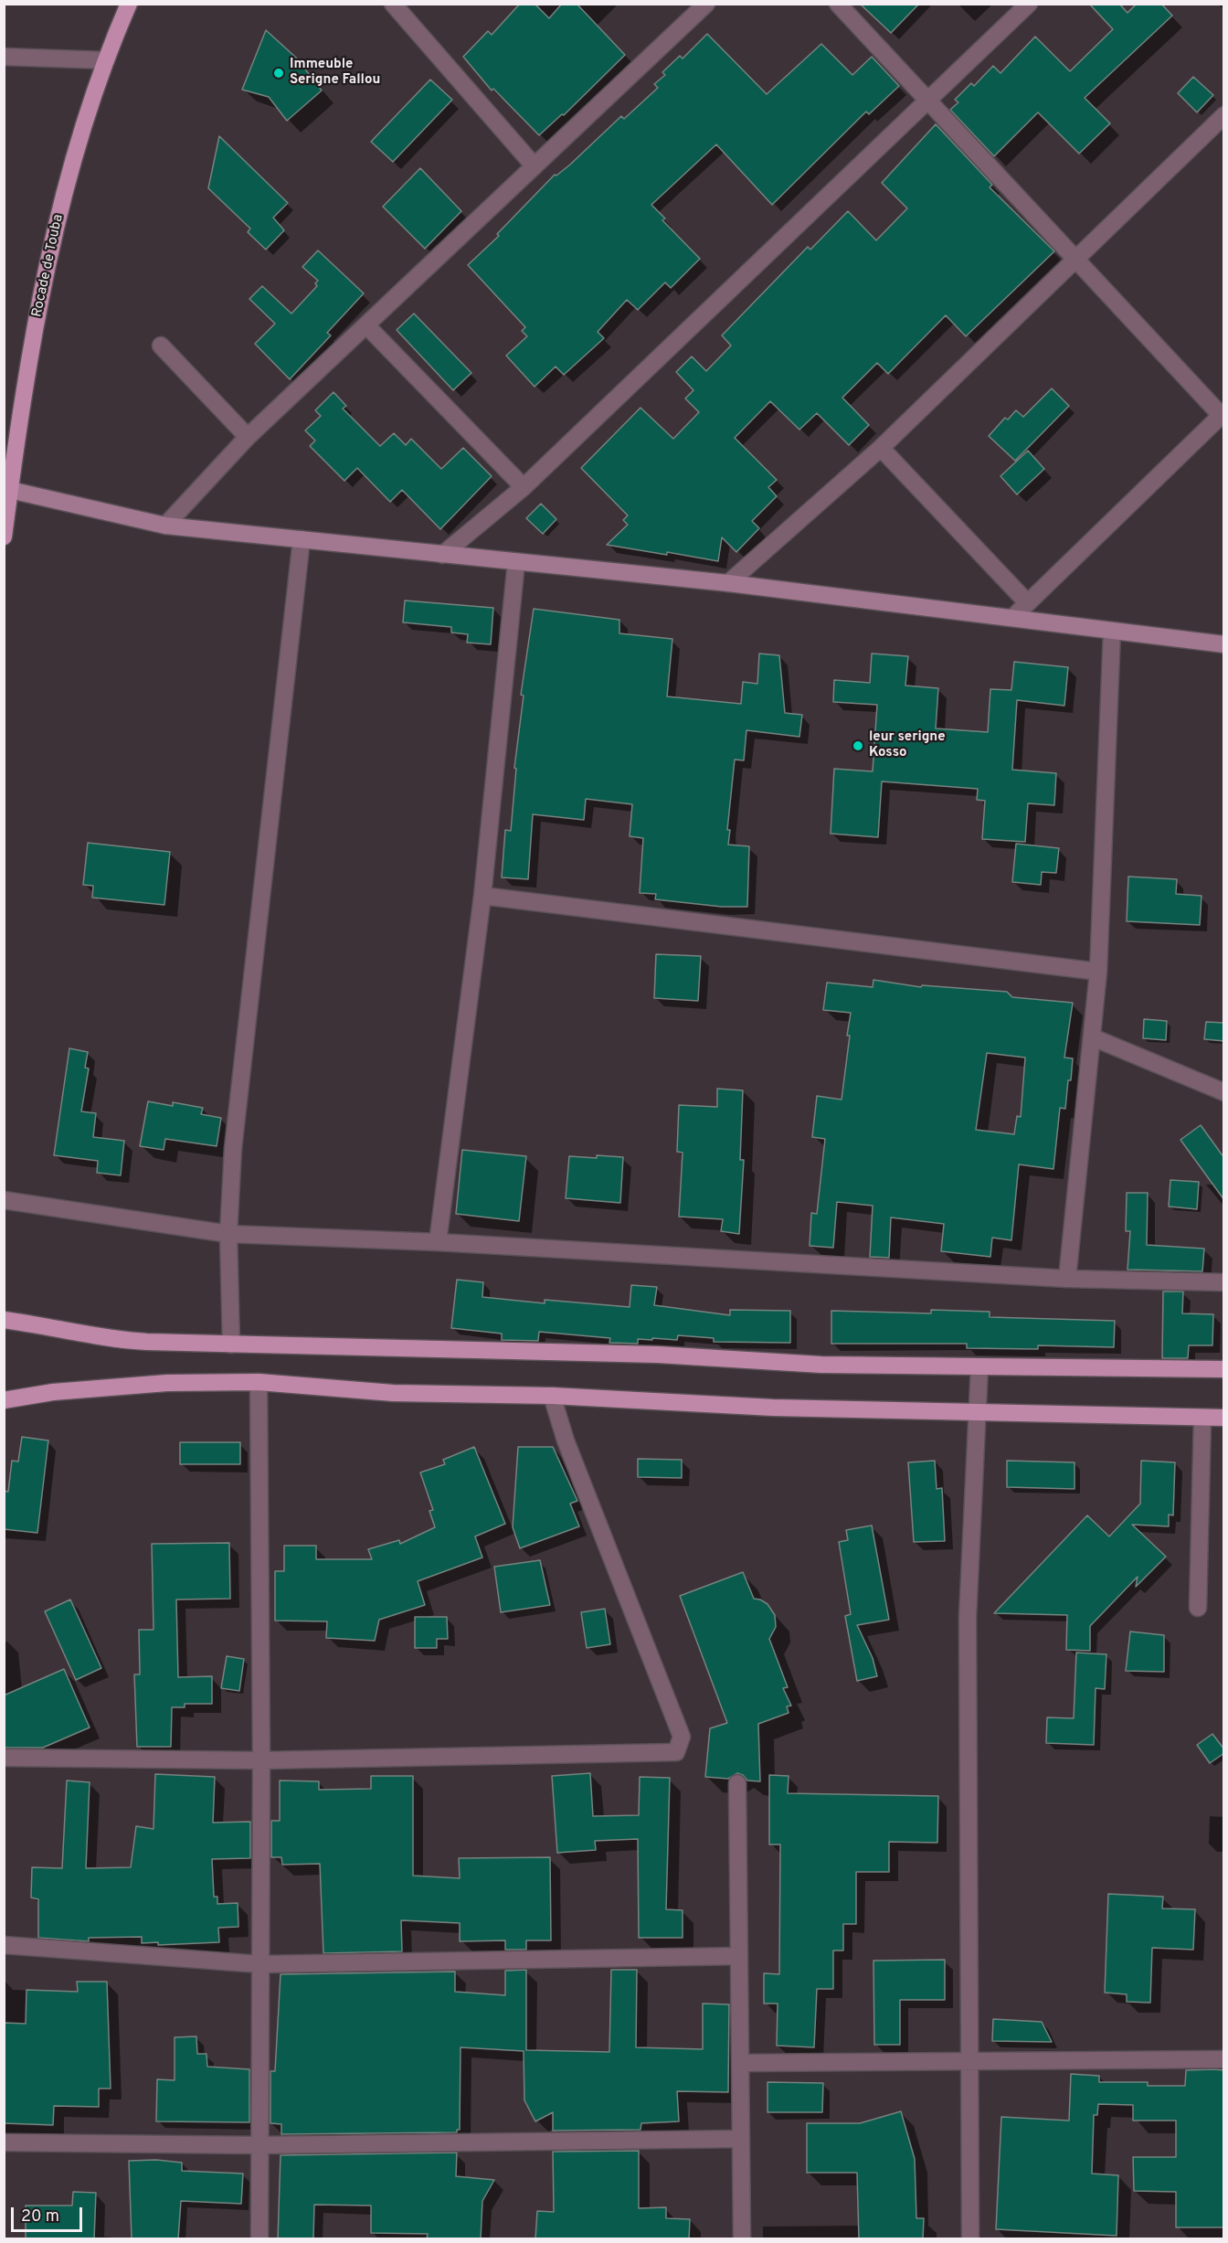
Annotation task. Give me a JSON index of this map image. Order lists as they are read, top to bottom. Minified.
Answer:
{"streets":{"main road":["Rocade de Touba"]},"places":["Immeuble Serigne Fallou","leur serigne Kosso"],"scale_bar":"20 m"}
